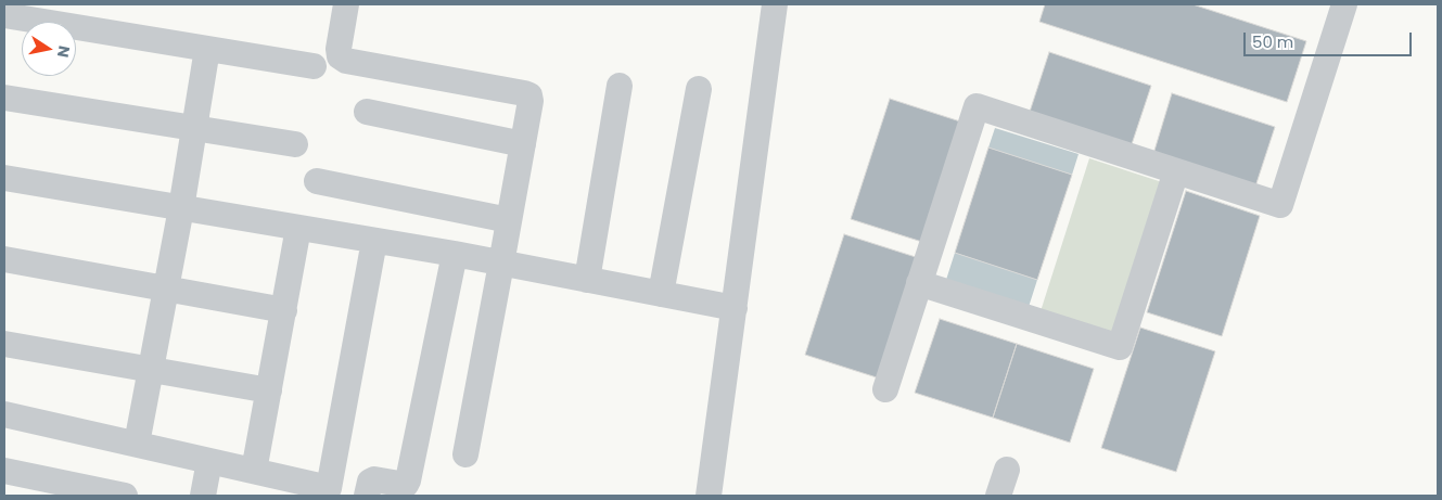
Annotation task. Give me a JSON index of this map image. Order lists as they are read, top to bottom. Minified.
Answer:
{"scale_bar":"50 m","north":"right"}
